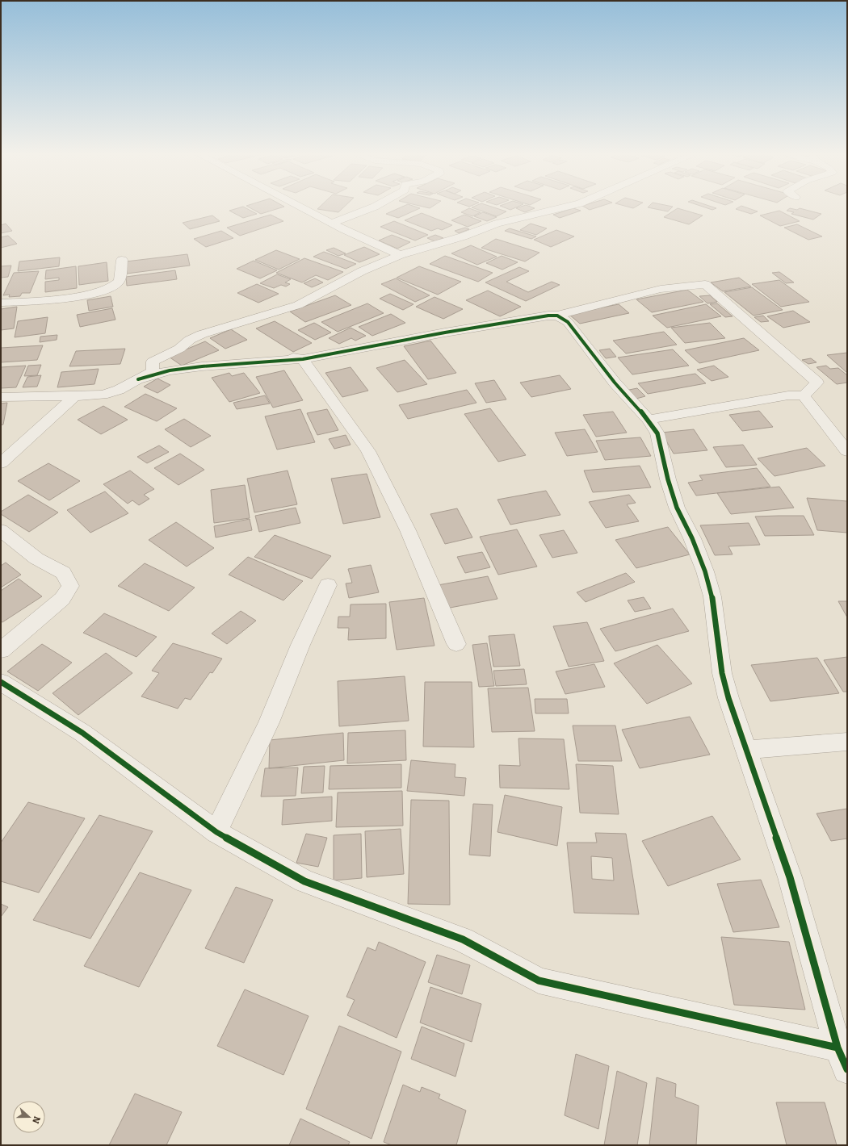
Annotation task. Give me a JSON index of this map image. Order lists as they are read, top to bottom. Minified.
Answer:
{"north":"right"}
